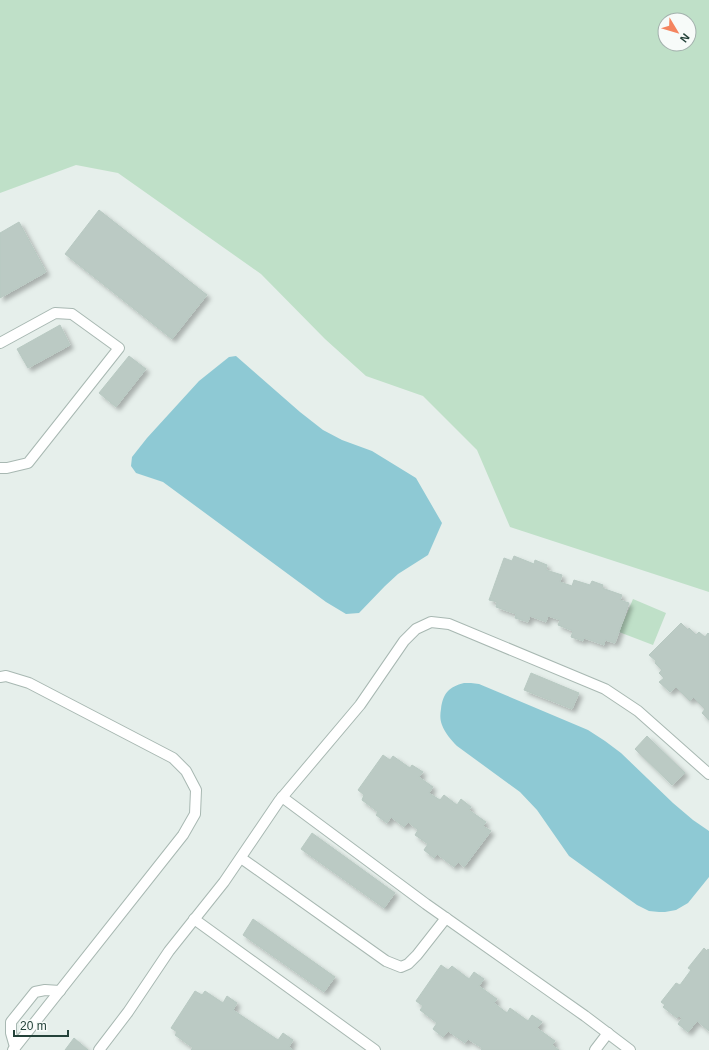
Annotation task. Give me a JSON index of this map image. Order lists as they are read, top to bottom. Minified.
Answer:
{"scale_bar":"20 m","north":"bottom right"}
